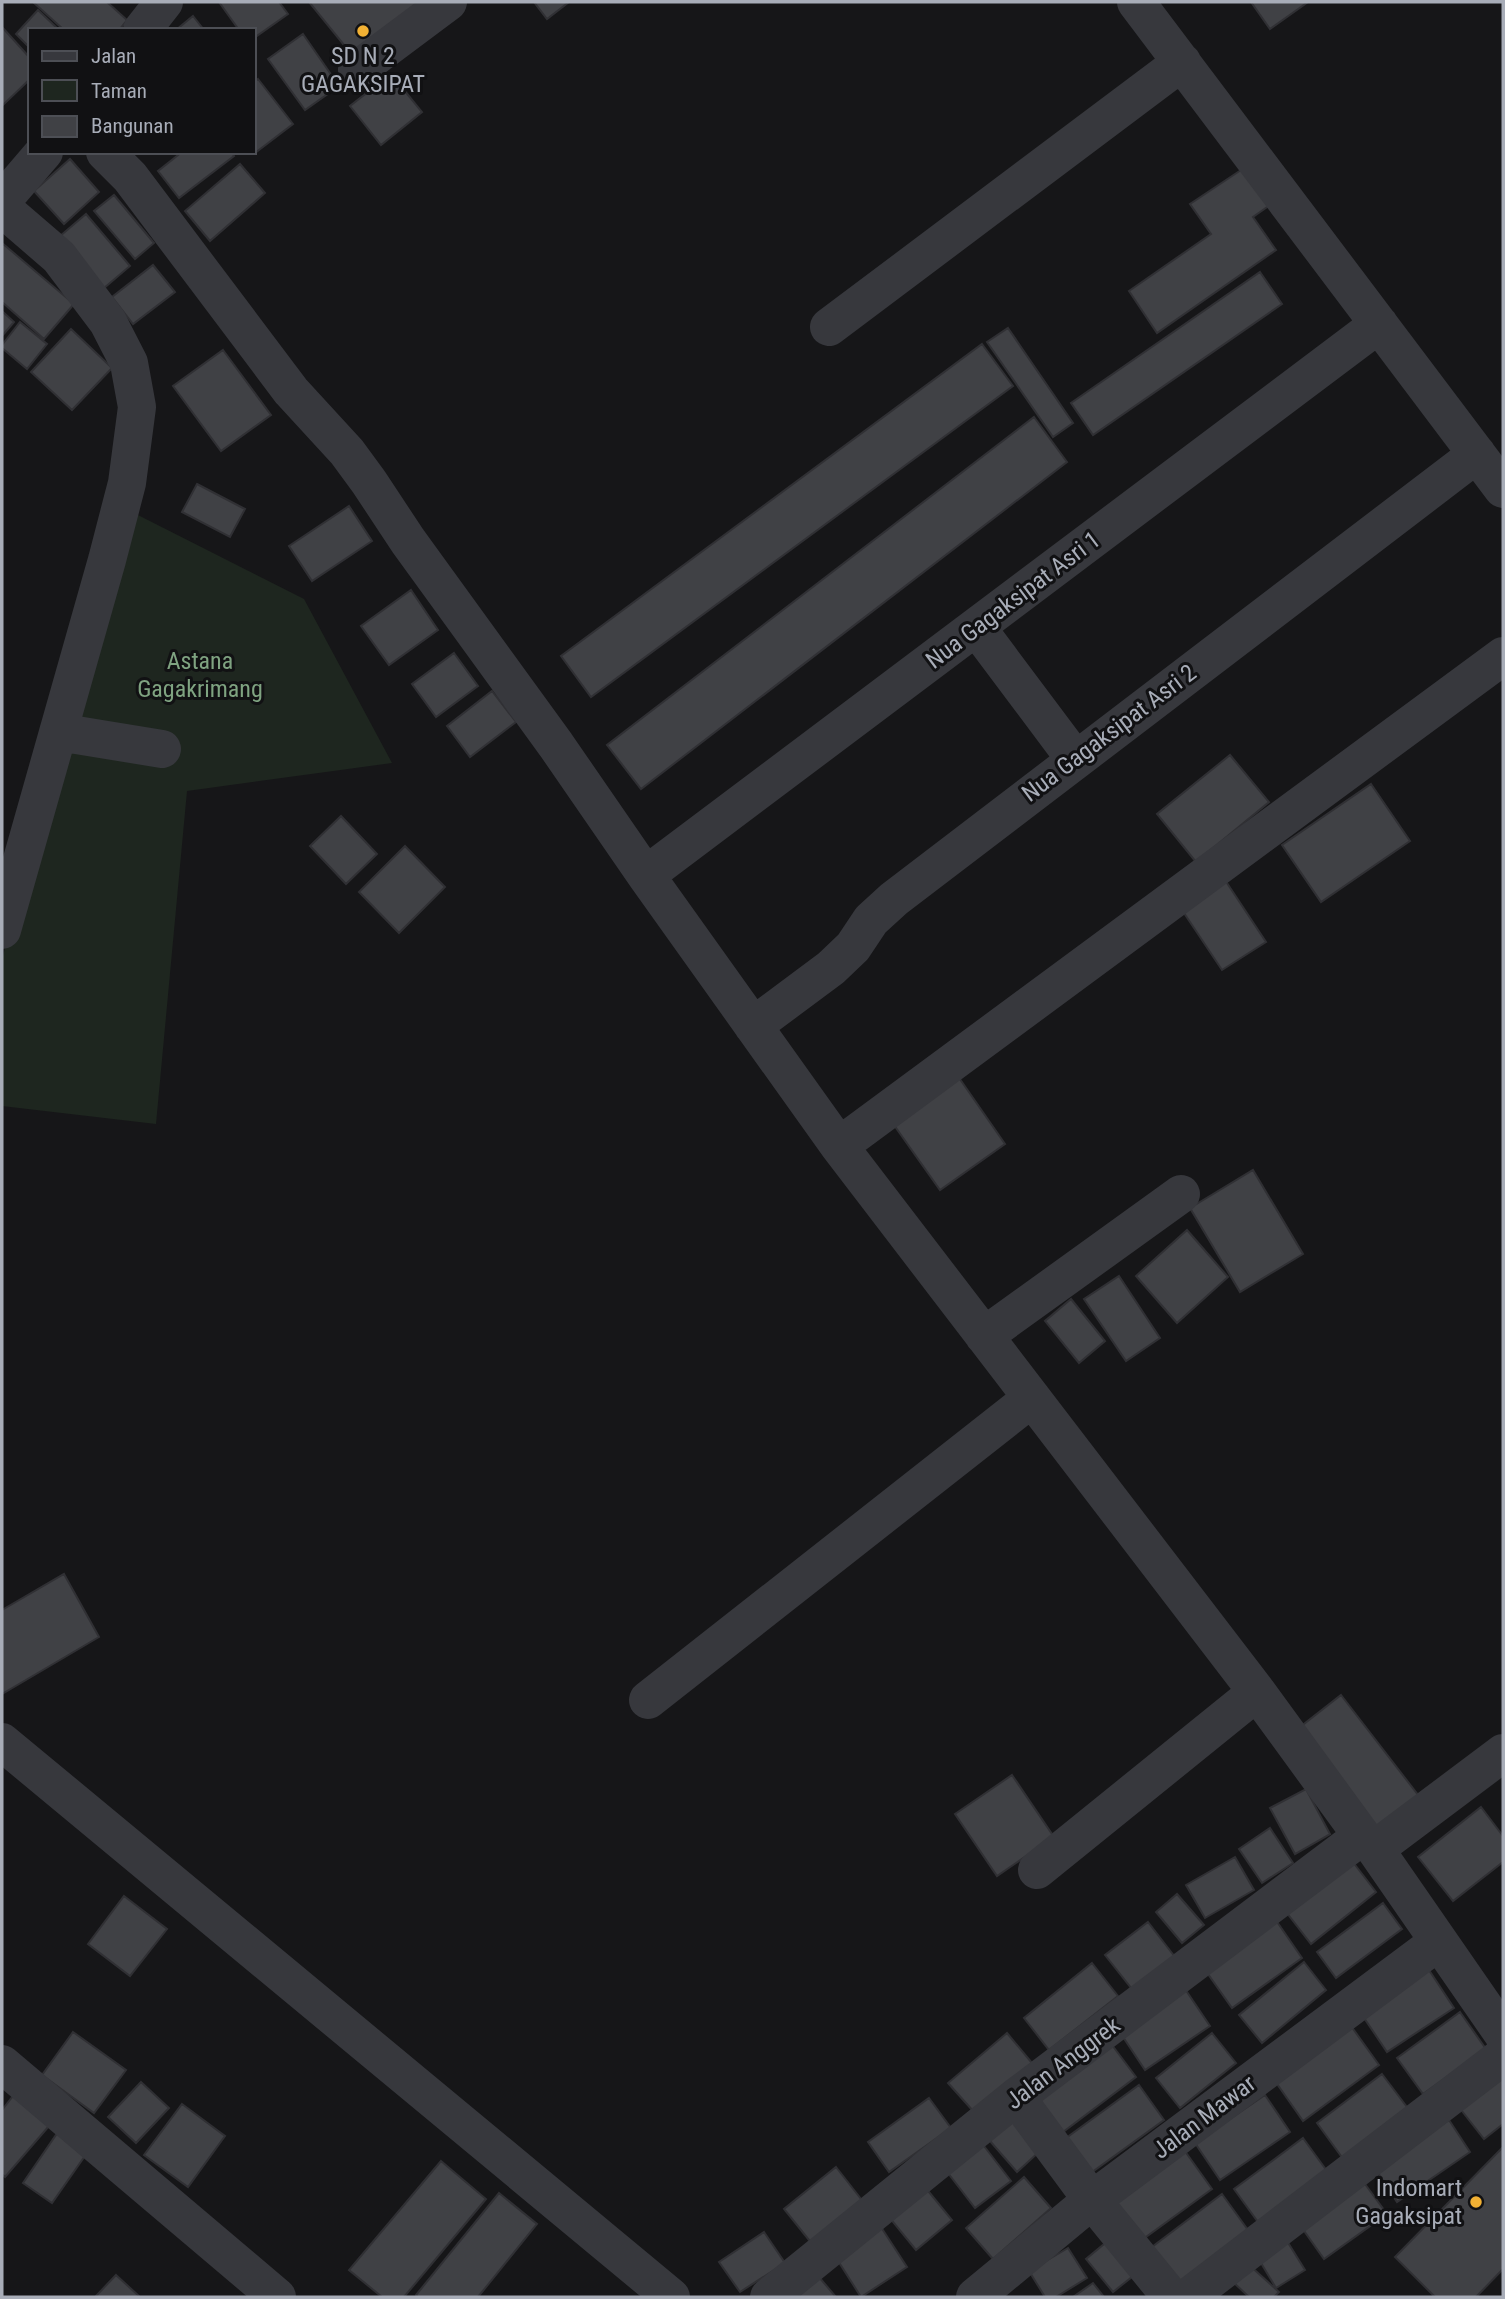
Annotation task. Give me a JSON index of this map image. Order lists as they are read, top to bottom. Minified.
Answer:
{"streets":{"street":["Nua Gagaksipat Asri 1","Nua Gagaksipat Asri 2","Jalan Anggrek","Jalan Mawar"]},"parks":["Astana Gagakrimang"],"places":["SD N 2 GAGAKSIPAT","Indomart Gagaksipat"],"legend":["Jalan","Taman","Bangunan"]}
